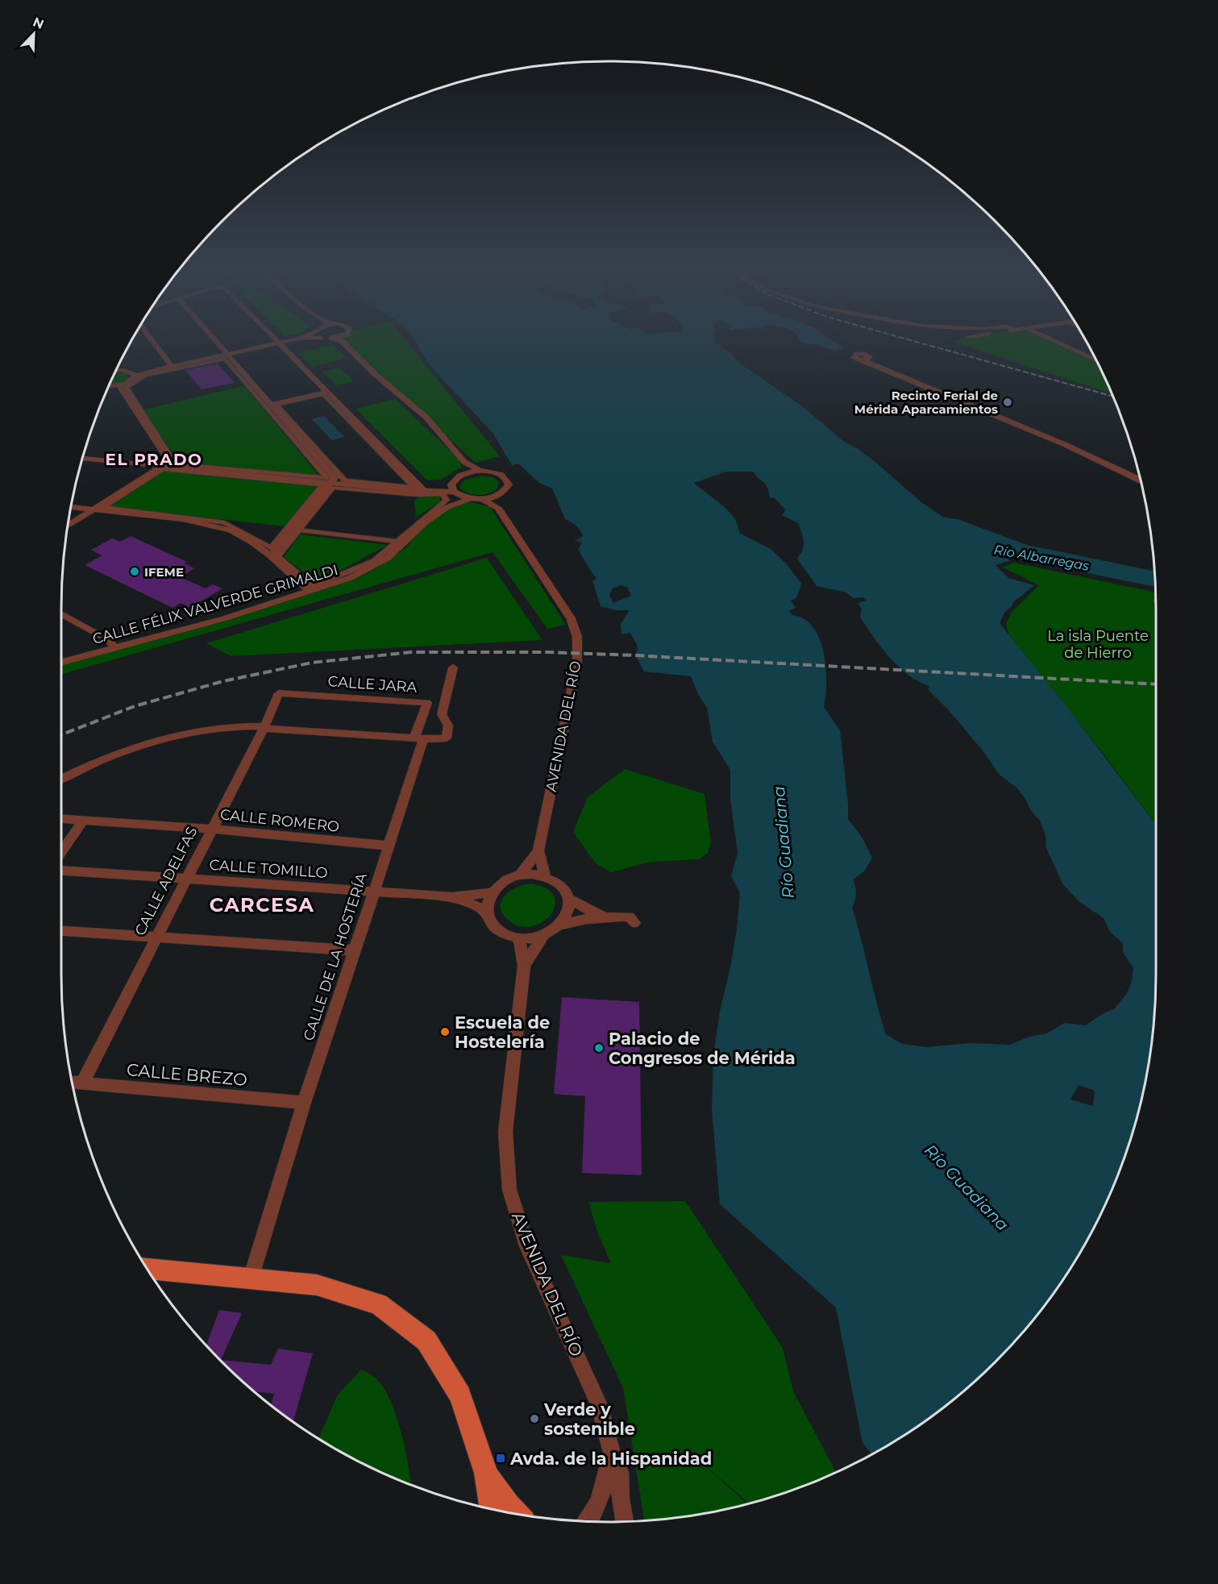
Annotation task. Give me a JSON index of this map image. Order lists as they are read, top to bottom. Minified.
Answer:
{"streets":{"street":["CALLE FÉLIX VALVERDE GRIMALDI","CALLE JARA","AVENIDA DEL RÍO","CALLE ROMERO","CALLE TOMILLO","CALLE ADELFAS","CALLE DE LA HOSTERÍA","CALLE BREZO"]},"crossings":[["CALLE JARA","CALLE ADELFAS"],["CALLE JARA","CALLE DE LA HOSTERÍA"],["AVENIDA DEL RÍO","CALLE TOMILLO"],["CALLE ROMERO","CALLE ADELFAS"],["CALLE ROMERO","CALLE DE LA HOSTERÍA"],["CALLE TOMILLO","CALLE ADELFAS"],["CALLE TOMILLO","CALLE DE LA HOSTERÍA"],["CALLE ADELFAS","CALLE BREZO"],["CALLE DE LA HOSTERÍA","CALLE BREZO"]],"districts":["EL PRADO","CARCESA"],"water":["Río Albarregas","Río Guadiana"],"parks":["La isla Puente de Hierro"],"places":{"other":["Recinto Ferial de Mérida Aparcamientos","IFEME","Escuela de Hostelería","Palacio de Congresos de Mérida","Verde y sostenible"],"transit":["Avda. de la Hispanidad"]},"north":"top right"}
